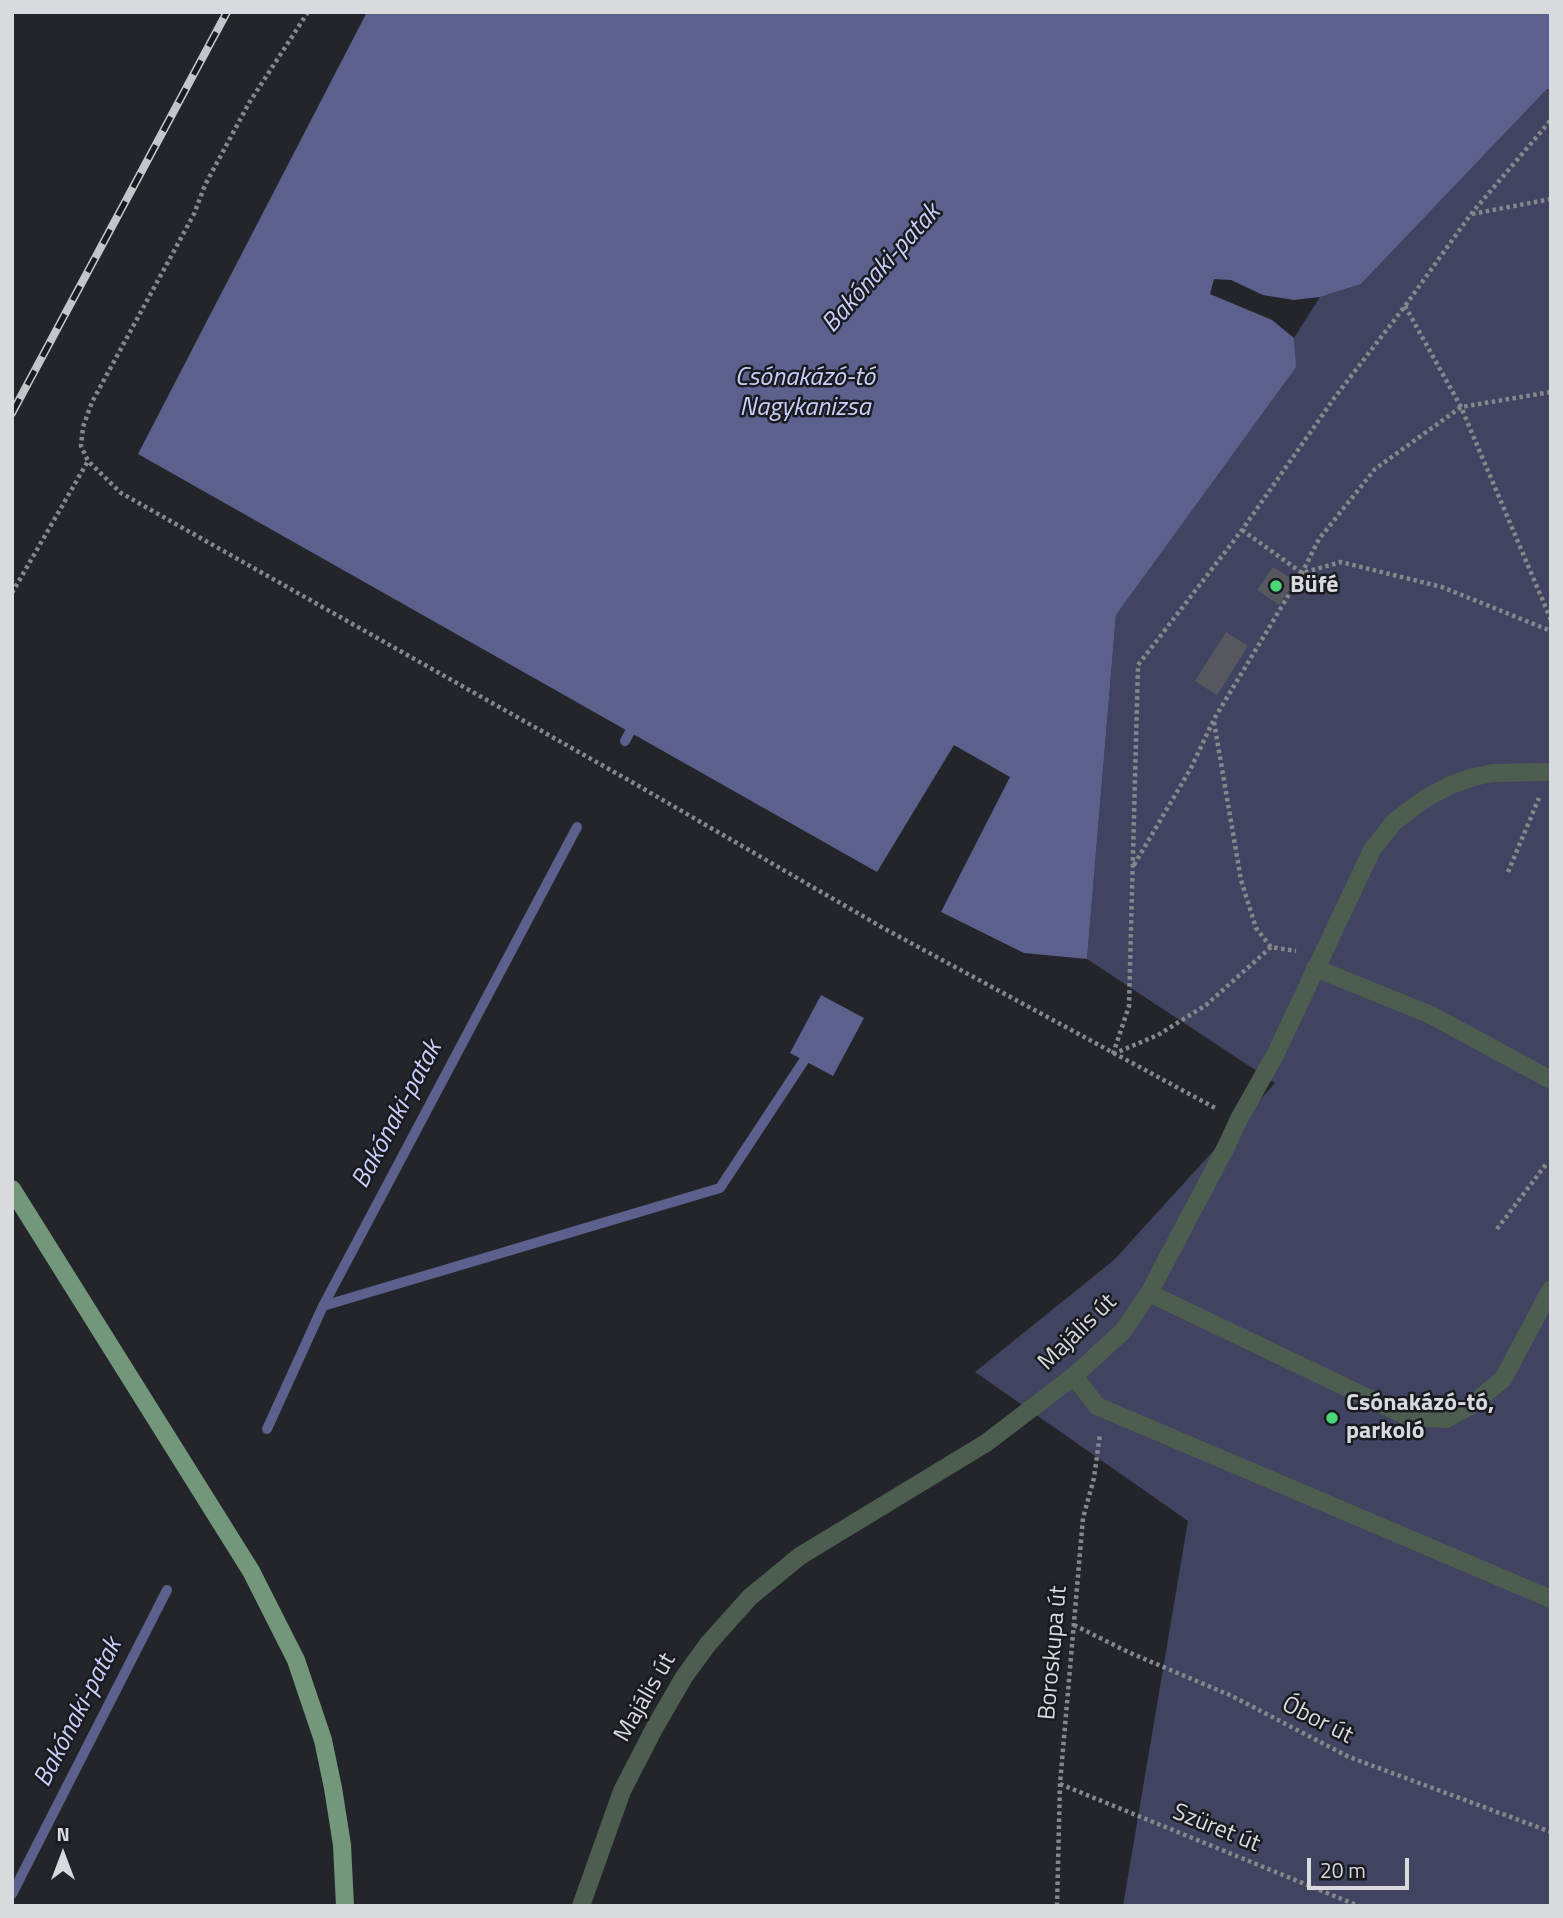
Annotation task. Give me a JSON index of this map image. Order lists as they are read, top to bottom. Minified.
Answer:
{"streets":{"street":["Majális út"],"path":["Boroskupa út","Óbor út","Szüret út"]},"crossings":[["Boroskupa út","Óbor út"],["Boroskupa út","Szüret út"]],"water":["Bakónaki-patak","Csónakázó-tó Nagykanizsa"],"places":["Büfé","Csónakázó-tó, parkoló"],"scale_bar":"20 m","north":"top"}
